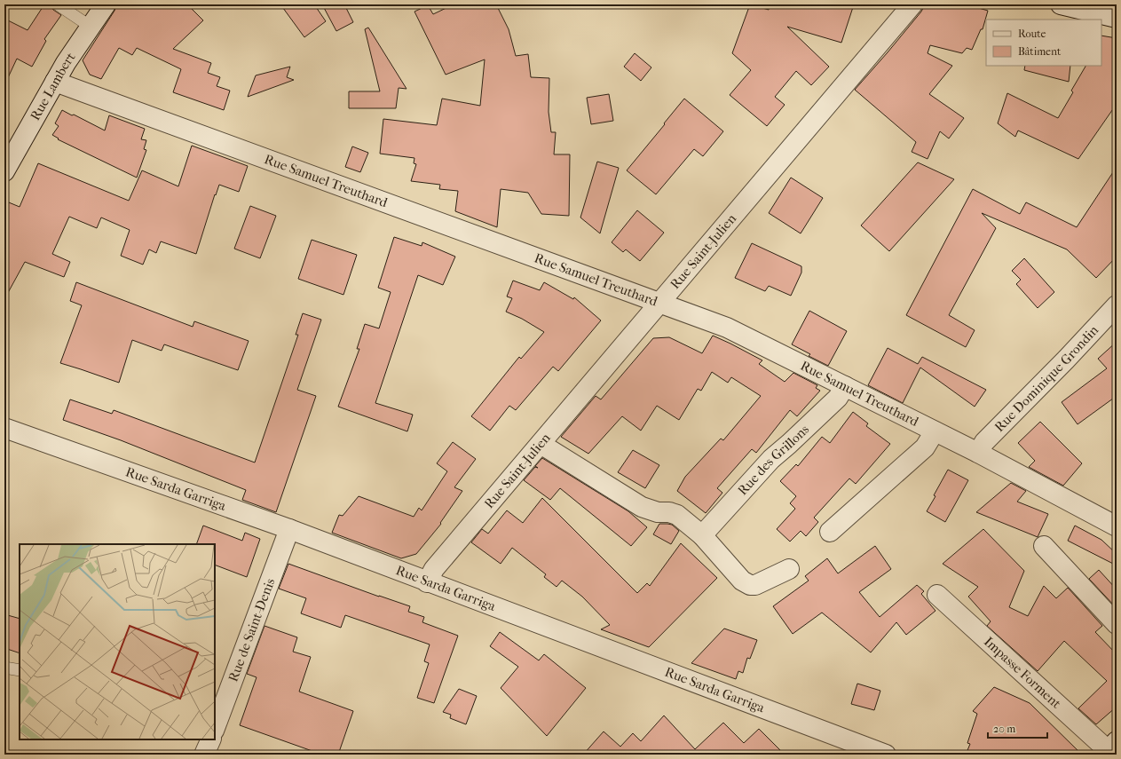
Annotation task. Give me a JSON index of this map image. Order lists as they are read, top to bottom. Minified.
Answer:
{"streets":{"street":["Rue Lambert","Rue Samuel Treuthard","Rue Saint-Julien","Rue Dominique Grondin","Rue des Grillons","Rue Sarda Garriga","Rue de Saint-Denis","Impasse Forment"]},"crossings":[["Rue Lambert","Rue Samuel Treuthard"],["Rue Samuel Treuthard","Rue Saint-Julien"],["Rue Samuel Treuthard","Rue Dominique Grondin"],["Rue Samuel Treuthard","Rue des Grillons"],["Rue Saint-Julien","Rue Sarda Garriga"],["Rue Sarda Garriga","Rue de Saint-Denis"]],"legend":["Route","Bâtiment"],"scale_bar":"20 m"}
